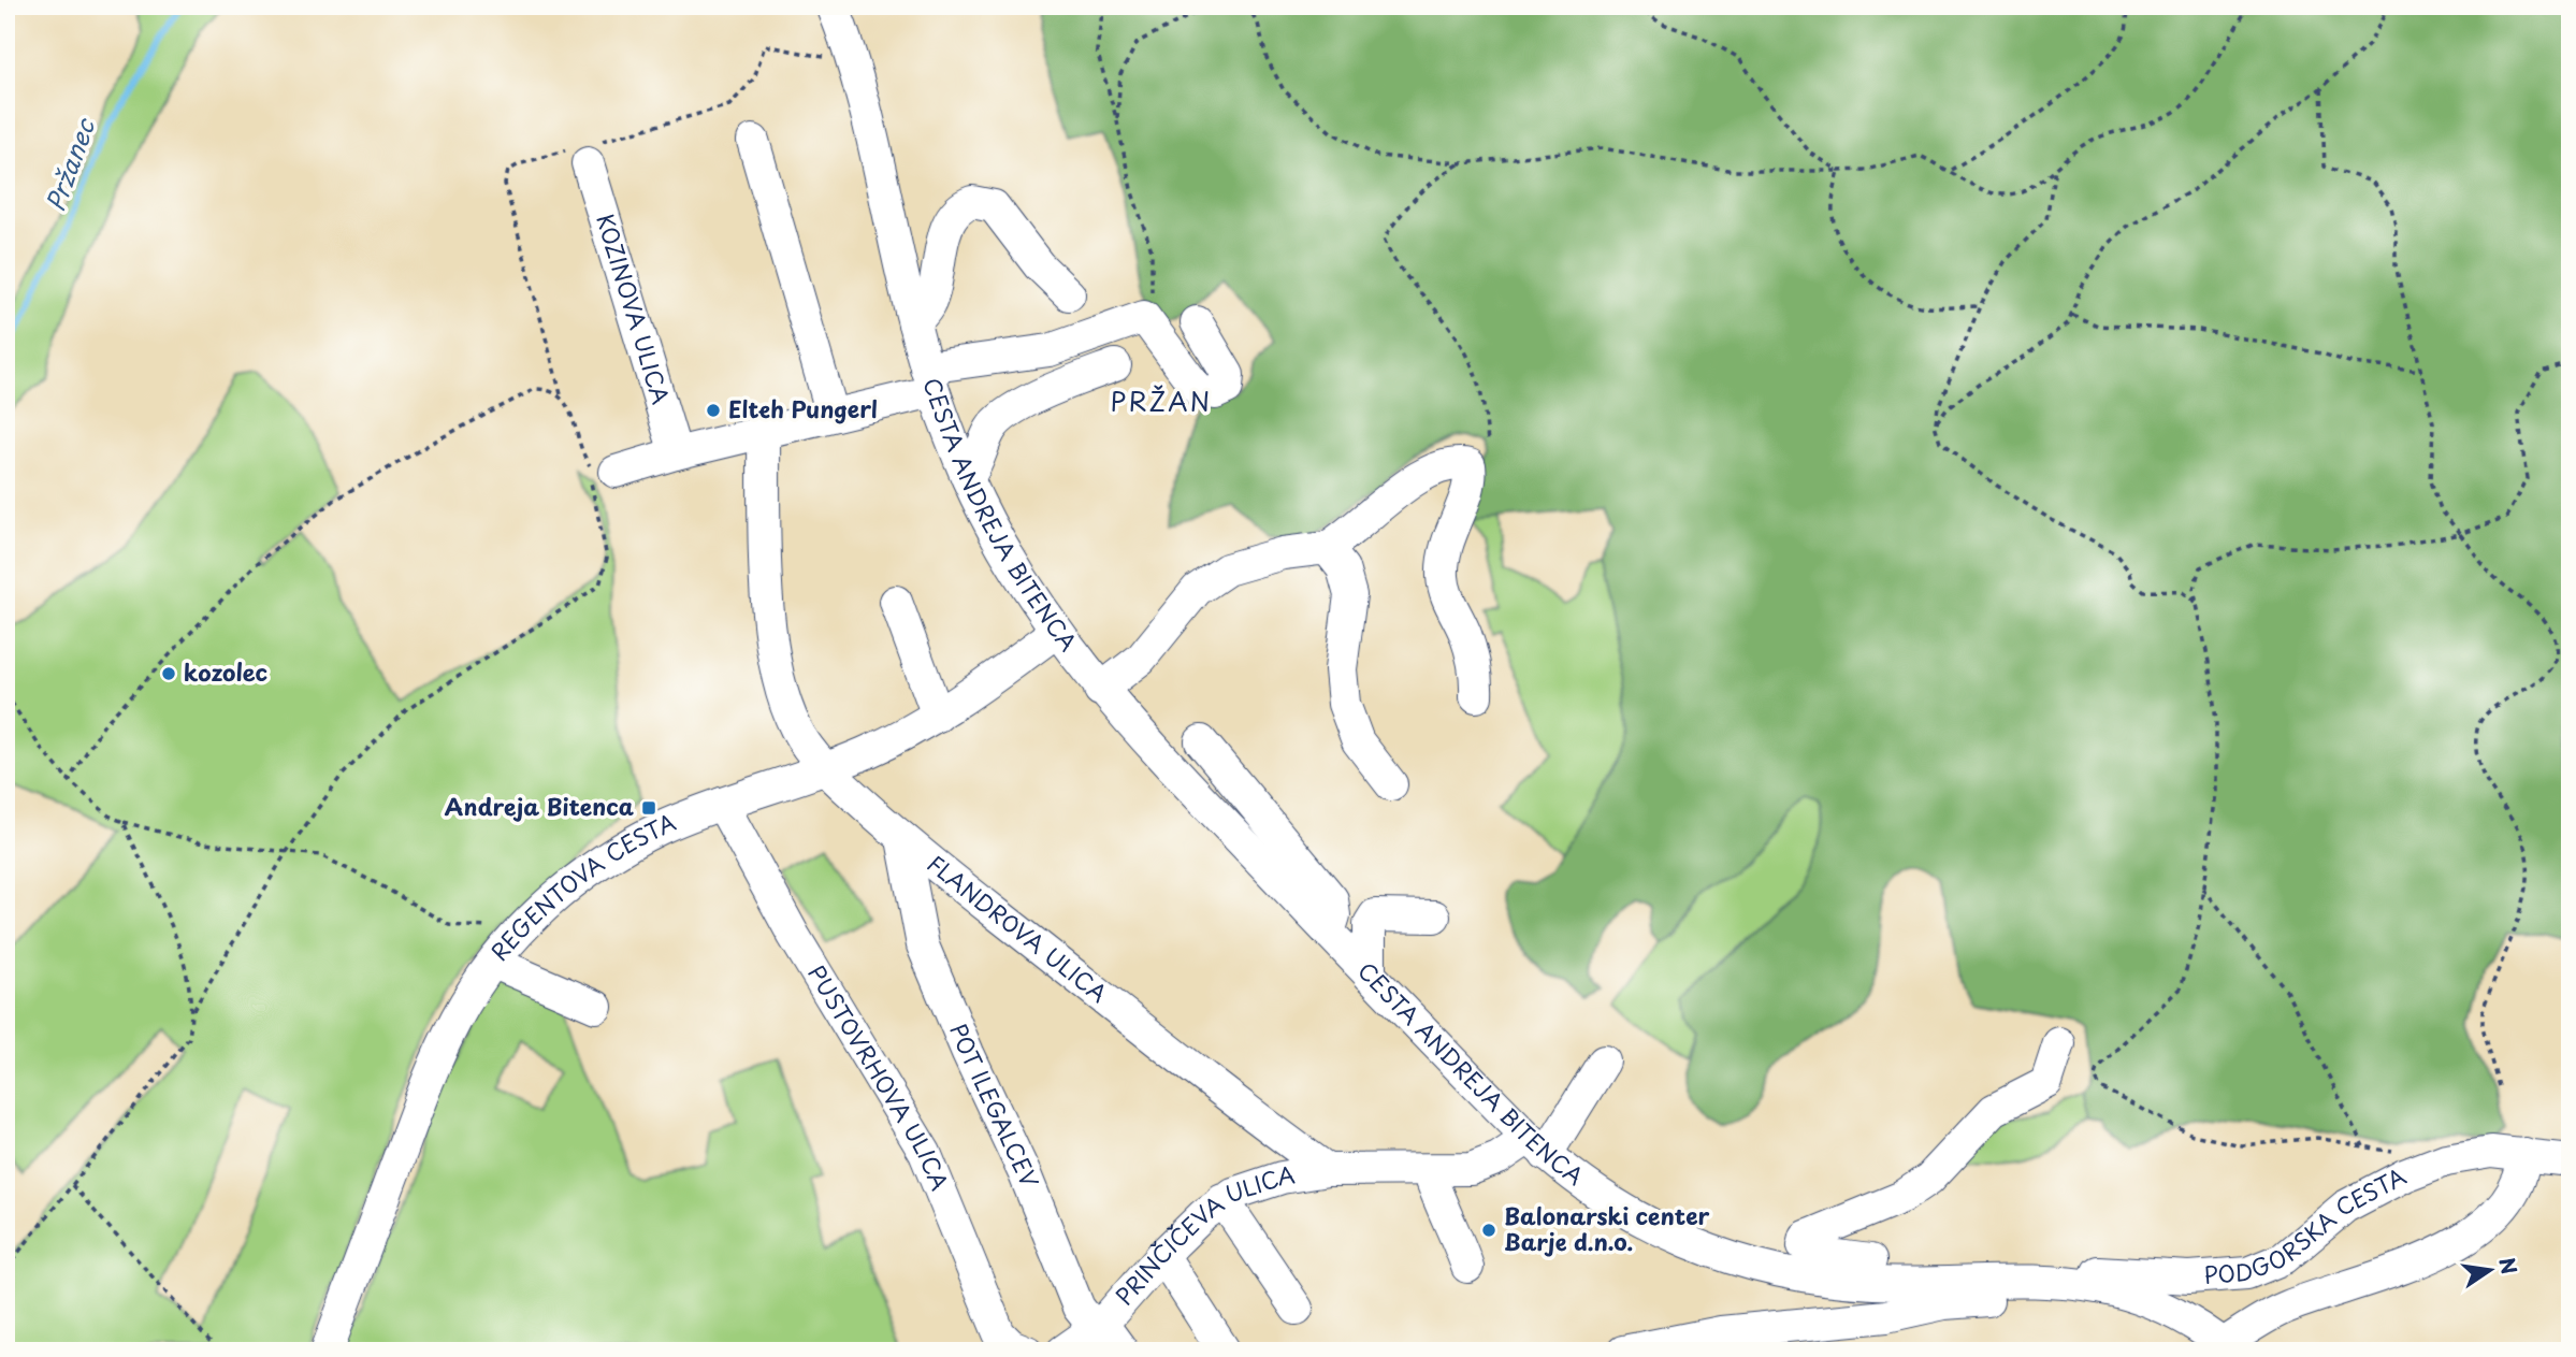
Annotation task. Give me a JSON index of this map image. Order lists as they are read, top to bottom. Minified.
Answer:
{"streets":{"street":["KOZINOVA ULICA","CESTA ANDREJA BITENCA","REGENTOVA CESTA","FLANDROVA ULICA","PUSTOVRHOVA ULICA","POT ILEGALCEV","PODGORSKA CESTA","PRINČIČEVA ULICA"]},"crossings":[["CESTA ANDREJA BITENCA","REGENTOVA CESTA"],["CESTA ANDREJA BITENCA","PODGORSKA CESTA"],["REGENTOVA CESTA","FLANDROVA ULICA"],["REGENTOVA CESTA","PUSTOVRHOVA ULICA"],["FLANDROVA ULICA","POT ILEGALCEV"],["FLANDROVA ULICA","PRINČIČEVA ULICA"],["POT ILEGALCEV","PRINČIČEVA ULICA"]],"districts":["PRŽAN"],"water":["Pržanec"],"places":{"other":["Elteh Pungerl","kozolec","Balonarski center Barje d.n.o."],"transit":["Andreja Bitenca"]},"north":"right"}
